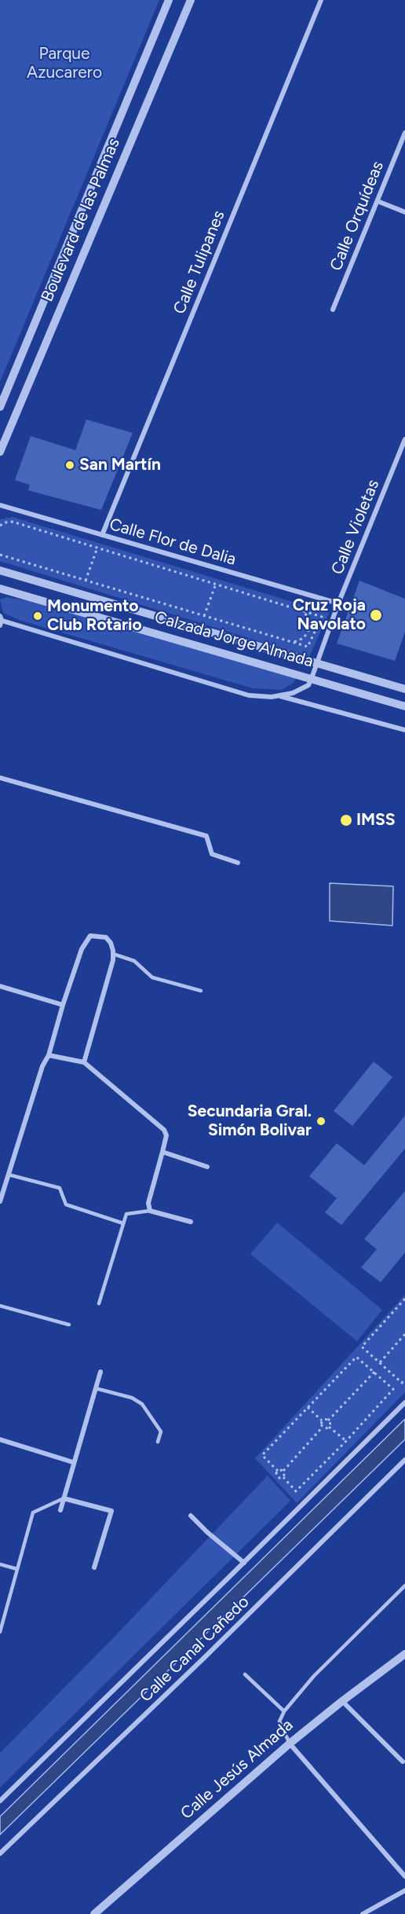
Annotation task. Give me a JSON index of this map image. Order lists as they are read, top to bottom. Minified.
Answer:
{"streets":{"street":["Calle Orquídeas","Boulevard de las Palmas","Calle Tulipanes","Calle Violetas","Calle Flor de Dalia","Calzada Jorge Almada","Calle Canal Cañedo","Calle Jesús Almada"]},"crossings":[["Calle Tulipanes","Calle Flor de Dalia"],["Calle Violetas","Calle Flor de Dalia"],["Calle Violetas","Calzada Jorge Almada"]],"parks":["Parque Azucarero"],"places":["San Martín","Cruz Roja Navolato","Monumento Club Rotario","IMSS","Secundaria Gral. Simón Bolivar"]}
